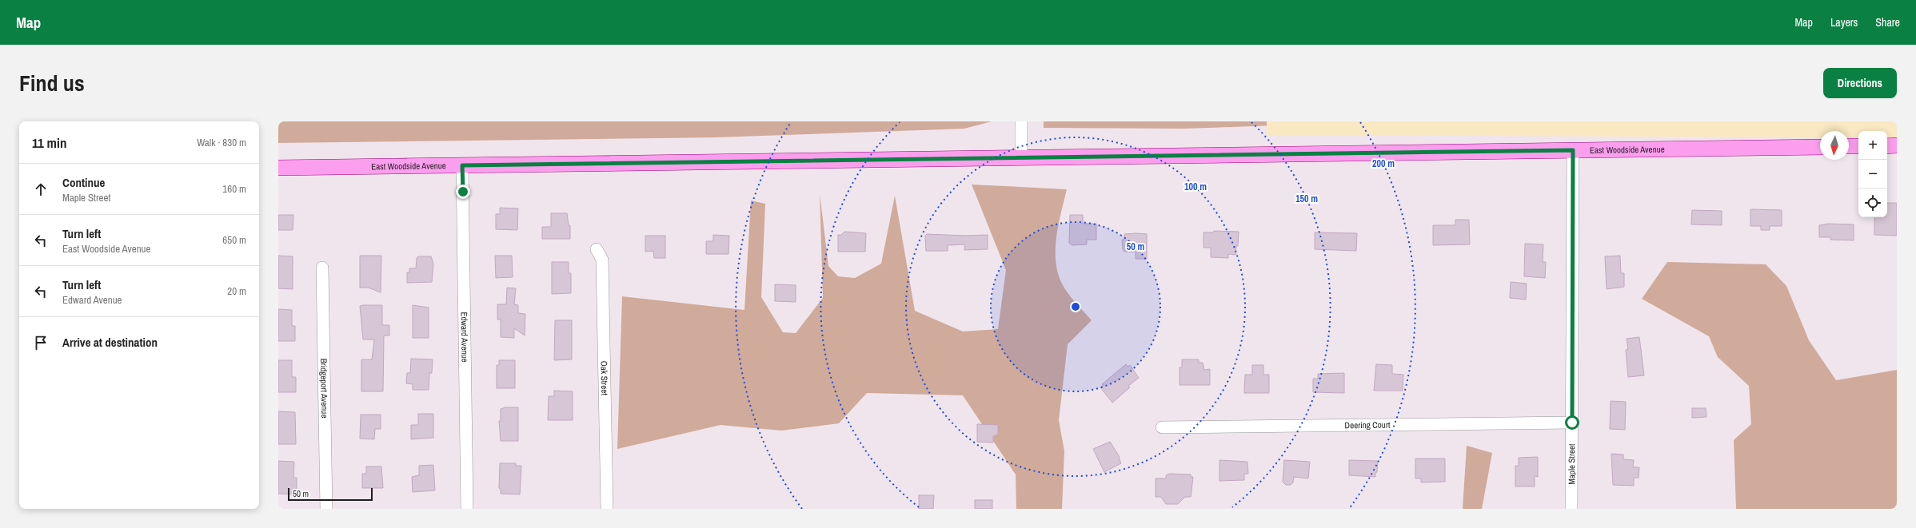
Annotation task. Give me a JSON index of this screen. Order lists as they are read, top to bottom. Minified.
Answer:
{"streets":{"main road":["East Woodside Avenue"],"street":["Edward Avenue","Oak Street","Bridgeport Avenue","Deering Court","Maple Street"]},"crossings":[["East Woodside Avenue","Edward Avenue"],["East Woodside Avenue","Maple Street"],["Deering Court","Maple Street"]],"scale_bar":"50 m","north":"bottom","page":{"header":"Map","nav":["Map","Layers","Share"],"title":"Find us","buttons":"Directions","heading":["11 min","Walk · 830 m"],"map_buttons":["+","−"],"list":[["Continue","Maple Street","160 m"],["Turn left","East Woodside Avenue","650 m"],["Turn left","Edward Avenue","20 m"],"Arrive at destination"],"scale":"50 m"},"rings":["200 m","100 m","150 m","50 m"]}
